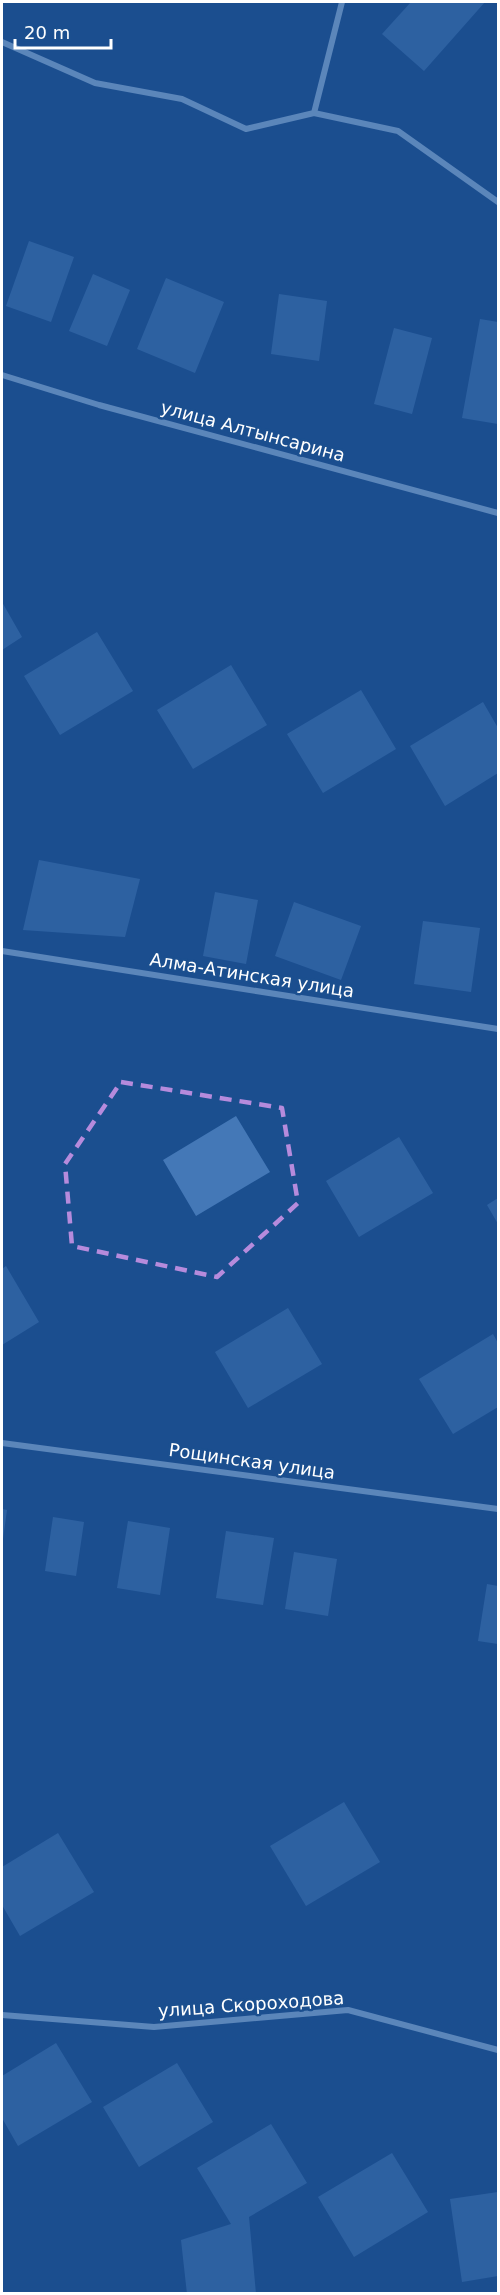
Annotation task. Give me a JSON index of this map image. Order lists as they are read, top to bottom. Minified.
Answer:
{"streets":{"street":["улица Алтынсарина","Алма-Атинская улица","Рощинская улица","улица Скороходова"]},"scale_bar":"20 m"}
